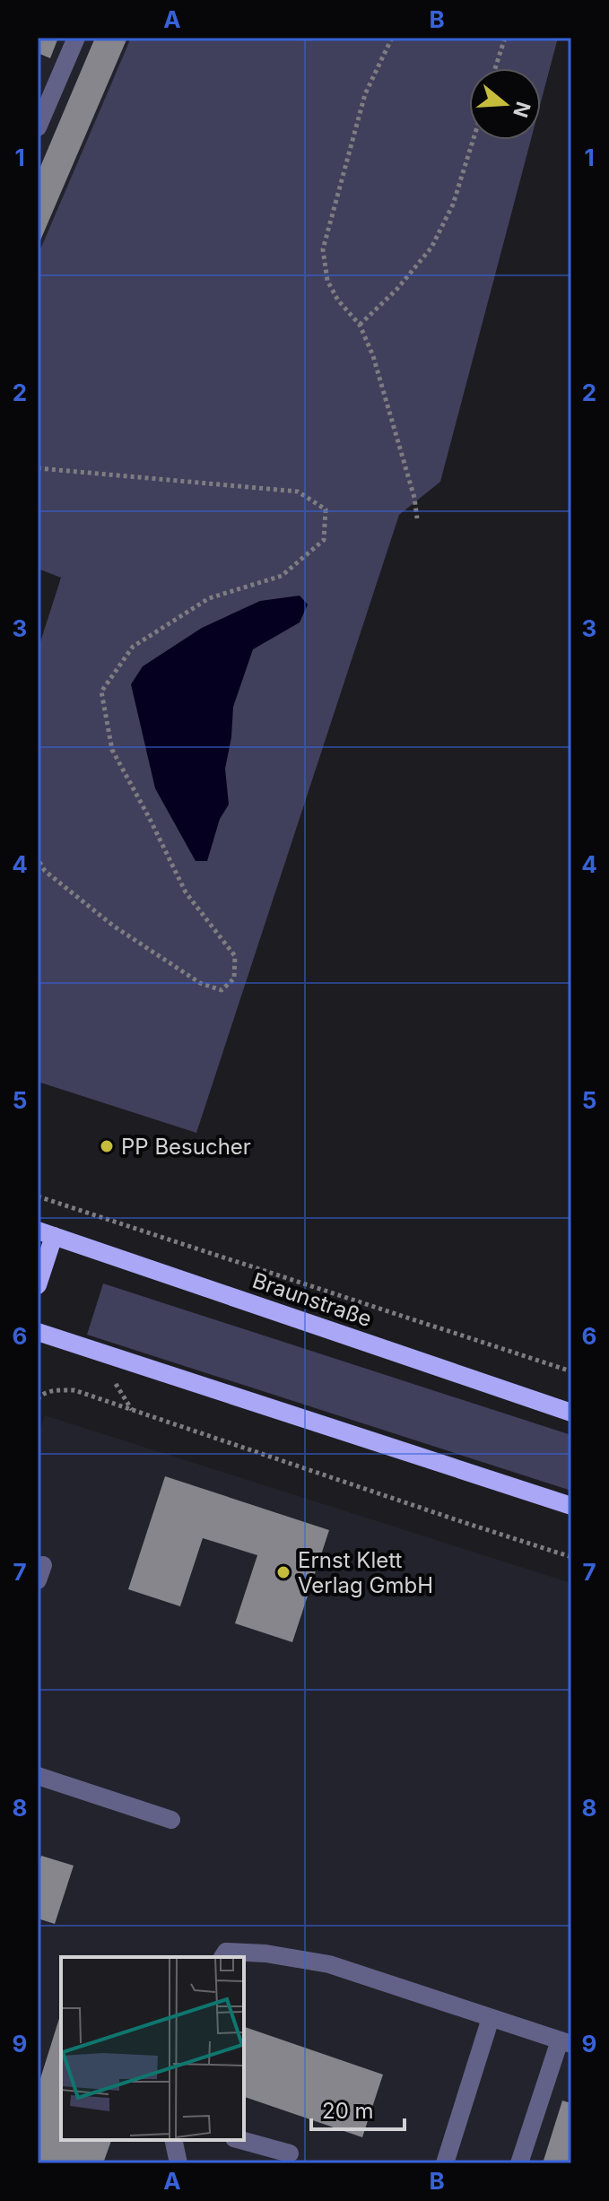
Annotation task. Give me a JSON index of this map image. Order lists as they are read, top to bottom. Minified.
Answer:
{"streets":{"main road":["Braunstraße"]},"places":["PP Besucher","Ernst Klett Verlag GmbH"],"scale_bar":"20 m","north":"right","grid":{"columns":["A","B"],"rows":["1","2","3","4","5","6","7","8","9"]}}
